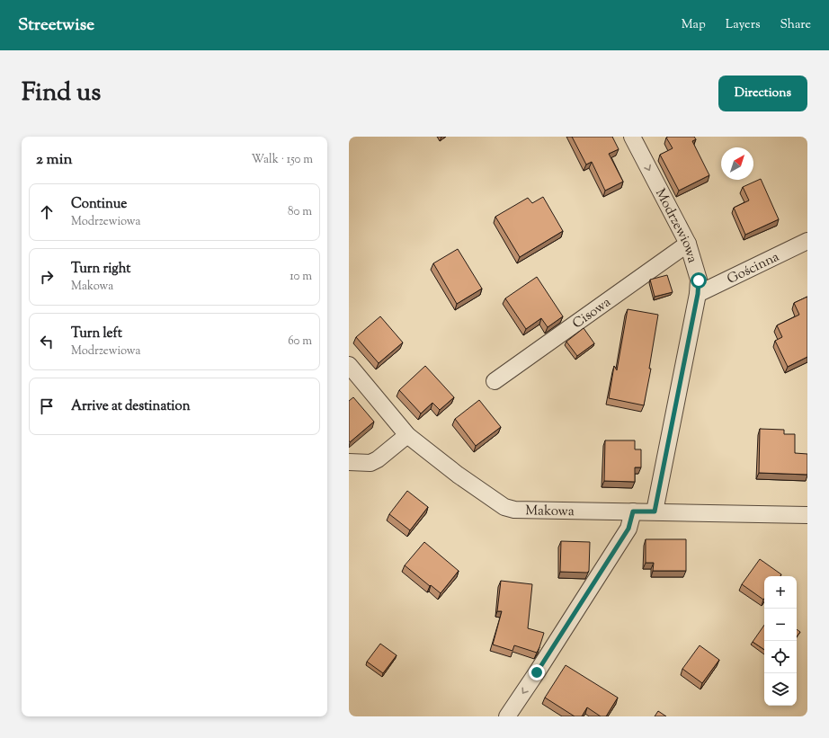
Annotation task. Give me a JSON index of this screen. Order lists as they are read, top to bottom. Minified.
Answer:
{"streets":{"street":["Modrzewiowa","Gościnna","Cisowa","Makowa"]},"crossings":[["Modrzewiowa","Gościnna"],["Modrzewiowa","Cisowa"],["Modrzewiowa","Makowa"]],"north":"top right","page":{"header":"Streetwise","nav":["Map","Layers","Share"],"title":"Find us","buttons":"Directions","heading":["2 min","Walk · 150 m"],"list":[["Continue","Modrzewiowa","80 m"],["Turn right","Makowa","10 m"],["Turn left","Modrzewiowa","60 m"],"Arrive at destination"],"map_buttons":["+","−"]}}
